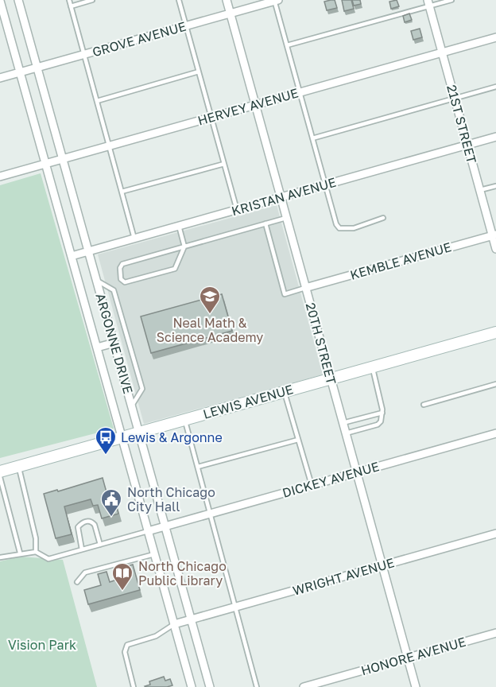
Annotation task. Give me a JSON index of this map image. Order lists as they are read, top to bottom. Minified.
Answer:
{"streets":{"main road":["LEWIS AVENUE"],"street":["GROVE AVENUE","HERVEY AVENUE","21ST STREET","KRISTAN AVENUE","KEMBLE AVENUE","ARGONNE DRIVE","20TH STREET","DICKEY AVENUE","WRIGHT AVENUE","HONORE AVENUE"]},"crossings":[["GROVE AVENUE","ARGONNE DRIVE"],["GROVE AVENUE","20TH STREET"],["HERVEY AVENUE","21ST STREET"],["HERVEY AVENUE","ARGONNE DRIVE"],["HERVEY AVENUE","20TH STREET"],["21ST STREET","KRISTAN AVENUE"],["21ST STREET","KEMBLE AVENUE"],["KRISTAN AVENUE","ARGONNE DRIVE"],["KRISTAN AVENUE","20TH STREET"],["KEMBLE AVENUE","20TH STREET"],["ARGONNE DRIVE","LEWIS AVENUE"],["ARGONNE DRIVE","DICKEY AVENUE"],["ARGONNE DRIVE","WRIGHT AVENUE"],["20TH STREET","LEWIS AVENUE"],["20TH STREET","DICKEY AVENUE"],["20TH STREET","WRIGHT AVENUE"],["20TH STREET","HONORE AVENUE"]],"parks":["Vision Park"],"places":{"school or university":["Neal Math & Science Academy"],"bus stop":["Lewis & Argonne"],"public building":["North Chicago City Hall"],"library":["North Chicago Public Library"]}}
